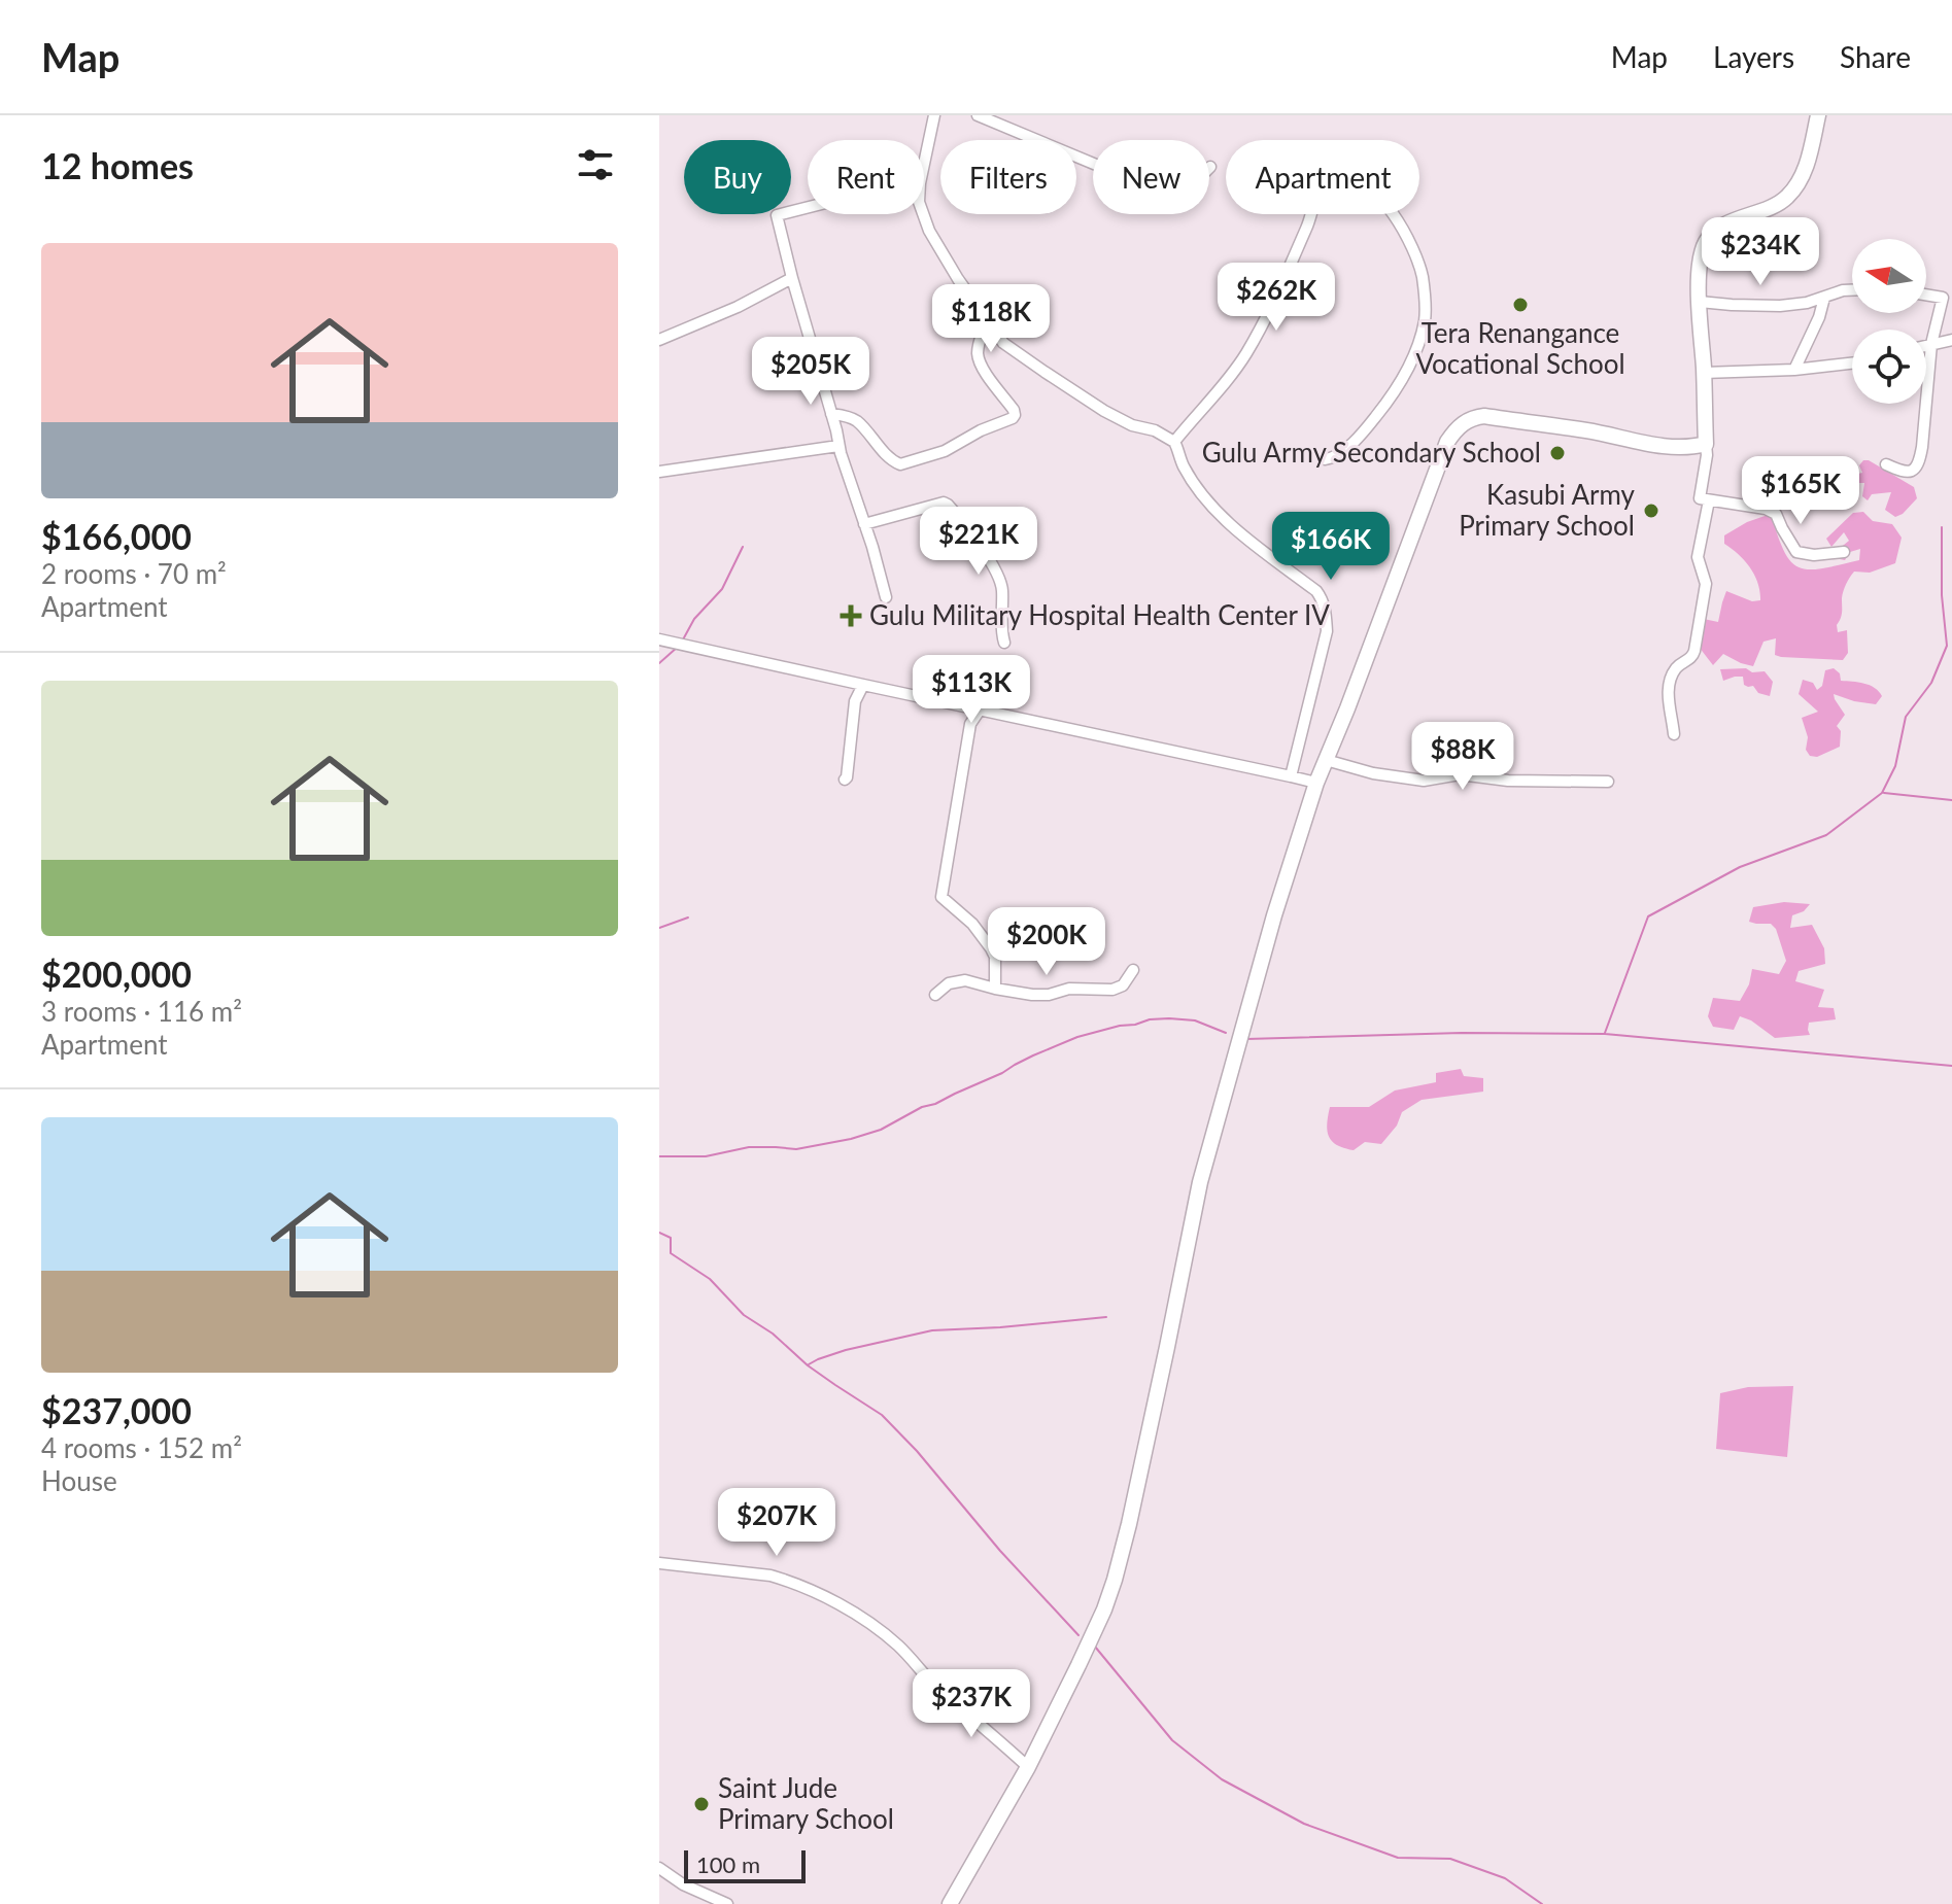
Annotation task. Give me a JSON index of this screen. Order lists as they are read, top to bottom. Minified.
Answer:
{"places":{"other":["Tera Renangance Vocational School","Gulu Army Secondary School","Kasubi Army Primary School","Saint Jude Primary School"],"health":["Gulu Military Hospital Health Center IV"]},"scale_bar":"100 m","north":"left","page":{"header":"Map","nav":["Map","Layers","Share"],"heading":"12 homes","chip":["Buy","Rent","Filters","New","Apartment"],"list":[{"name":"$166,000","note":"2 rooms · 70 m² · Apartment"},{"name":"$200,000","note":"3 rooms · 116 m² · Apartment"},{"name":"$237,000","note":"4 rooms · 152 m² · House"}],"price":["$234K","$262K","$118K","$205K","$165K","$221K","$166K","$113K","$88K","$200K","$207K","$237K"],"scale":"100 m"}}
